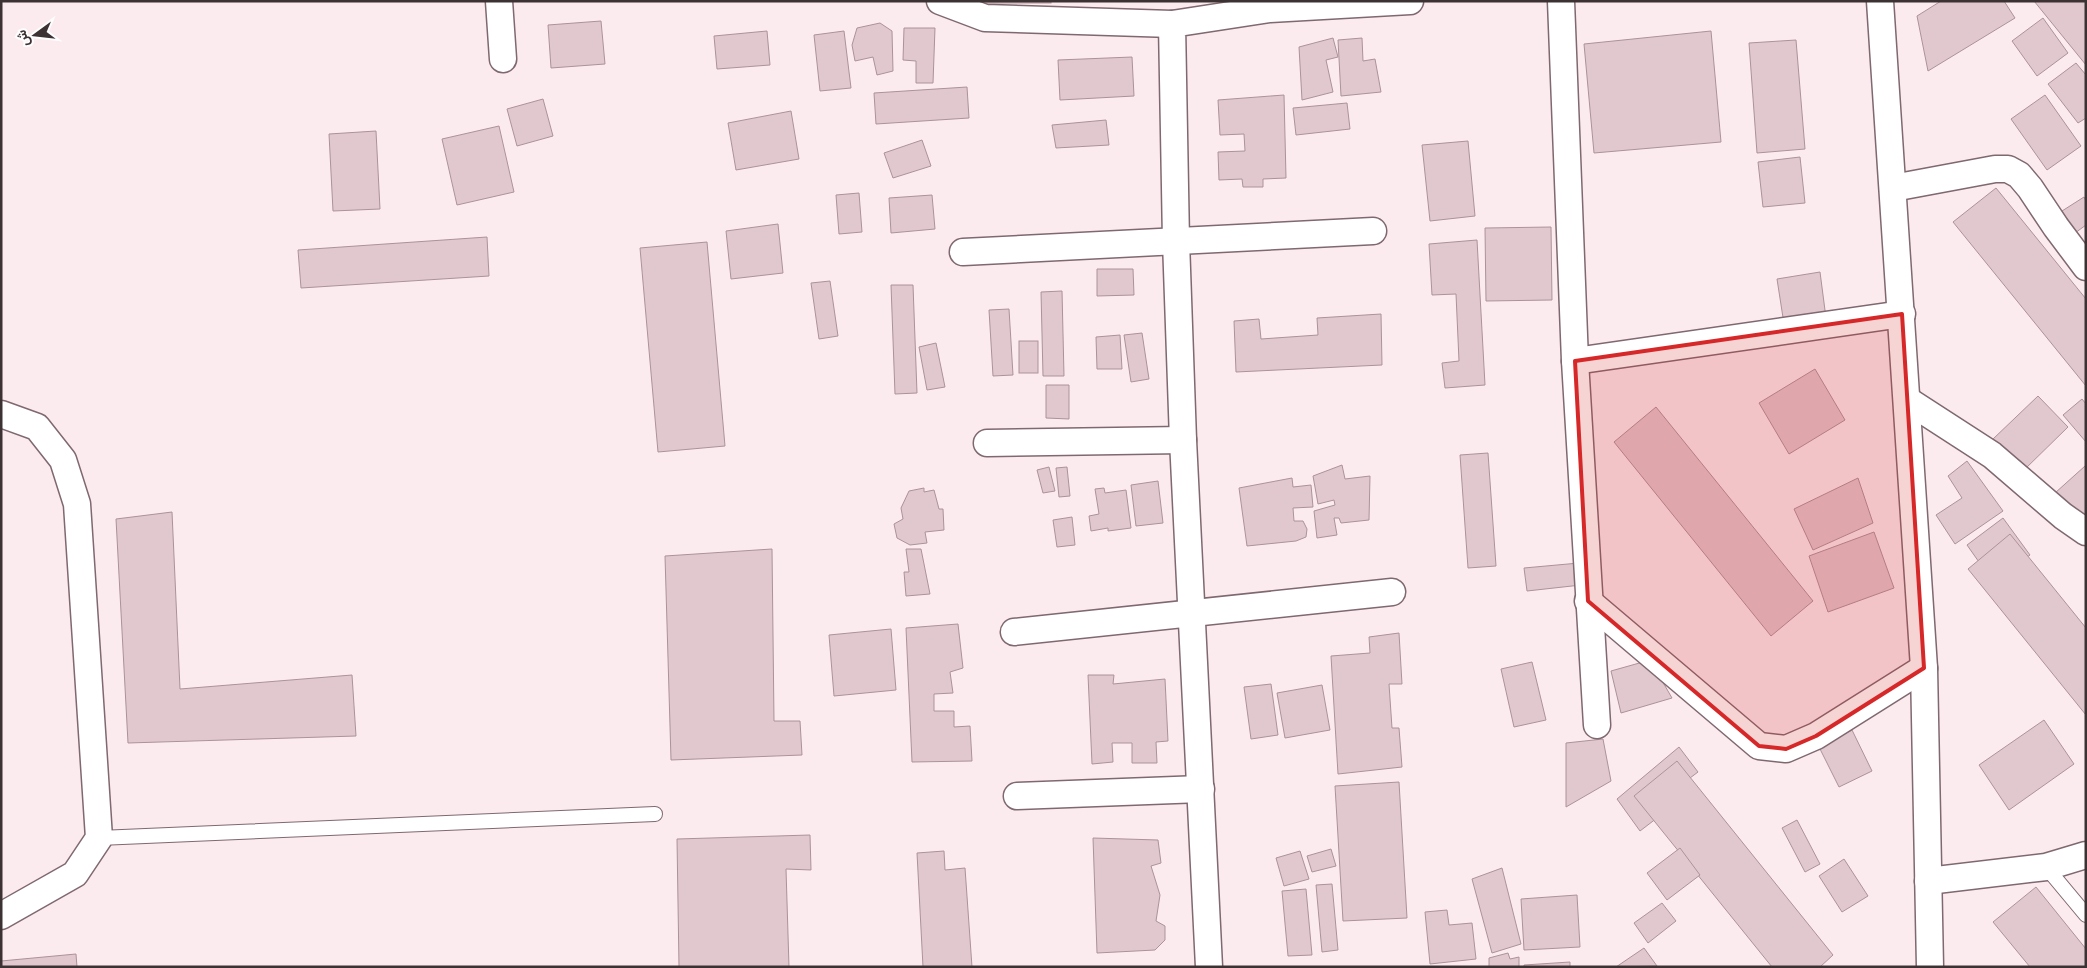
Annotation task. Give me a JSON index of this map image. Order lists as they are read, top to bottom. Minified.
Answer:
{"north":"left"}
